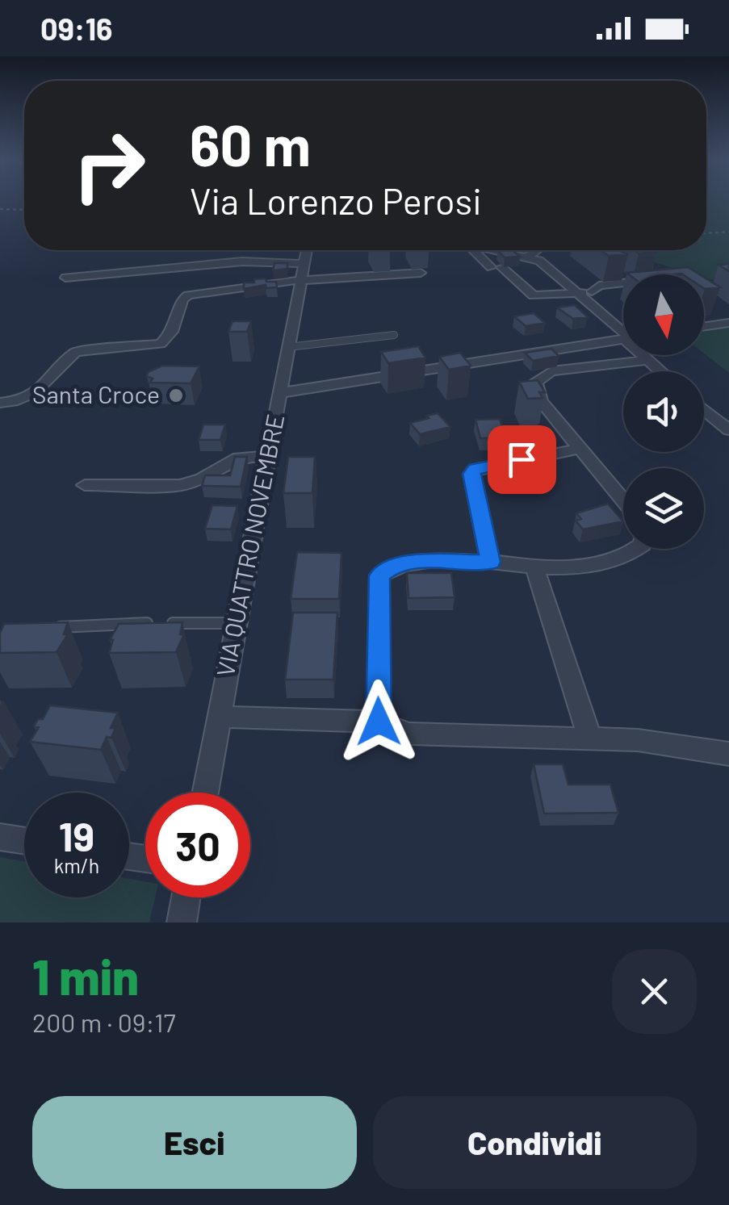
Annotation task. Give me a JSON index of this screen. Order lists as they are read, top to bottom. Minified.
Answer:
{"streets":{"street":["VIA QUATTRO NOVEMBRE"]},"places":["Santa Croce"],"north":"bottom","page":{"status":"09:16","turn":["60 m","Via Lorenzo Perosi"],"speed":"19 km/h","limit":"30","heading":["1 min","200 m · 09:17"],"buttons":["Esci","Condividi"]}}
